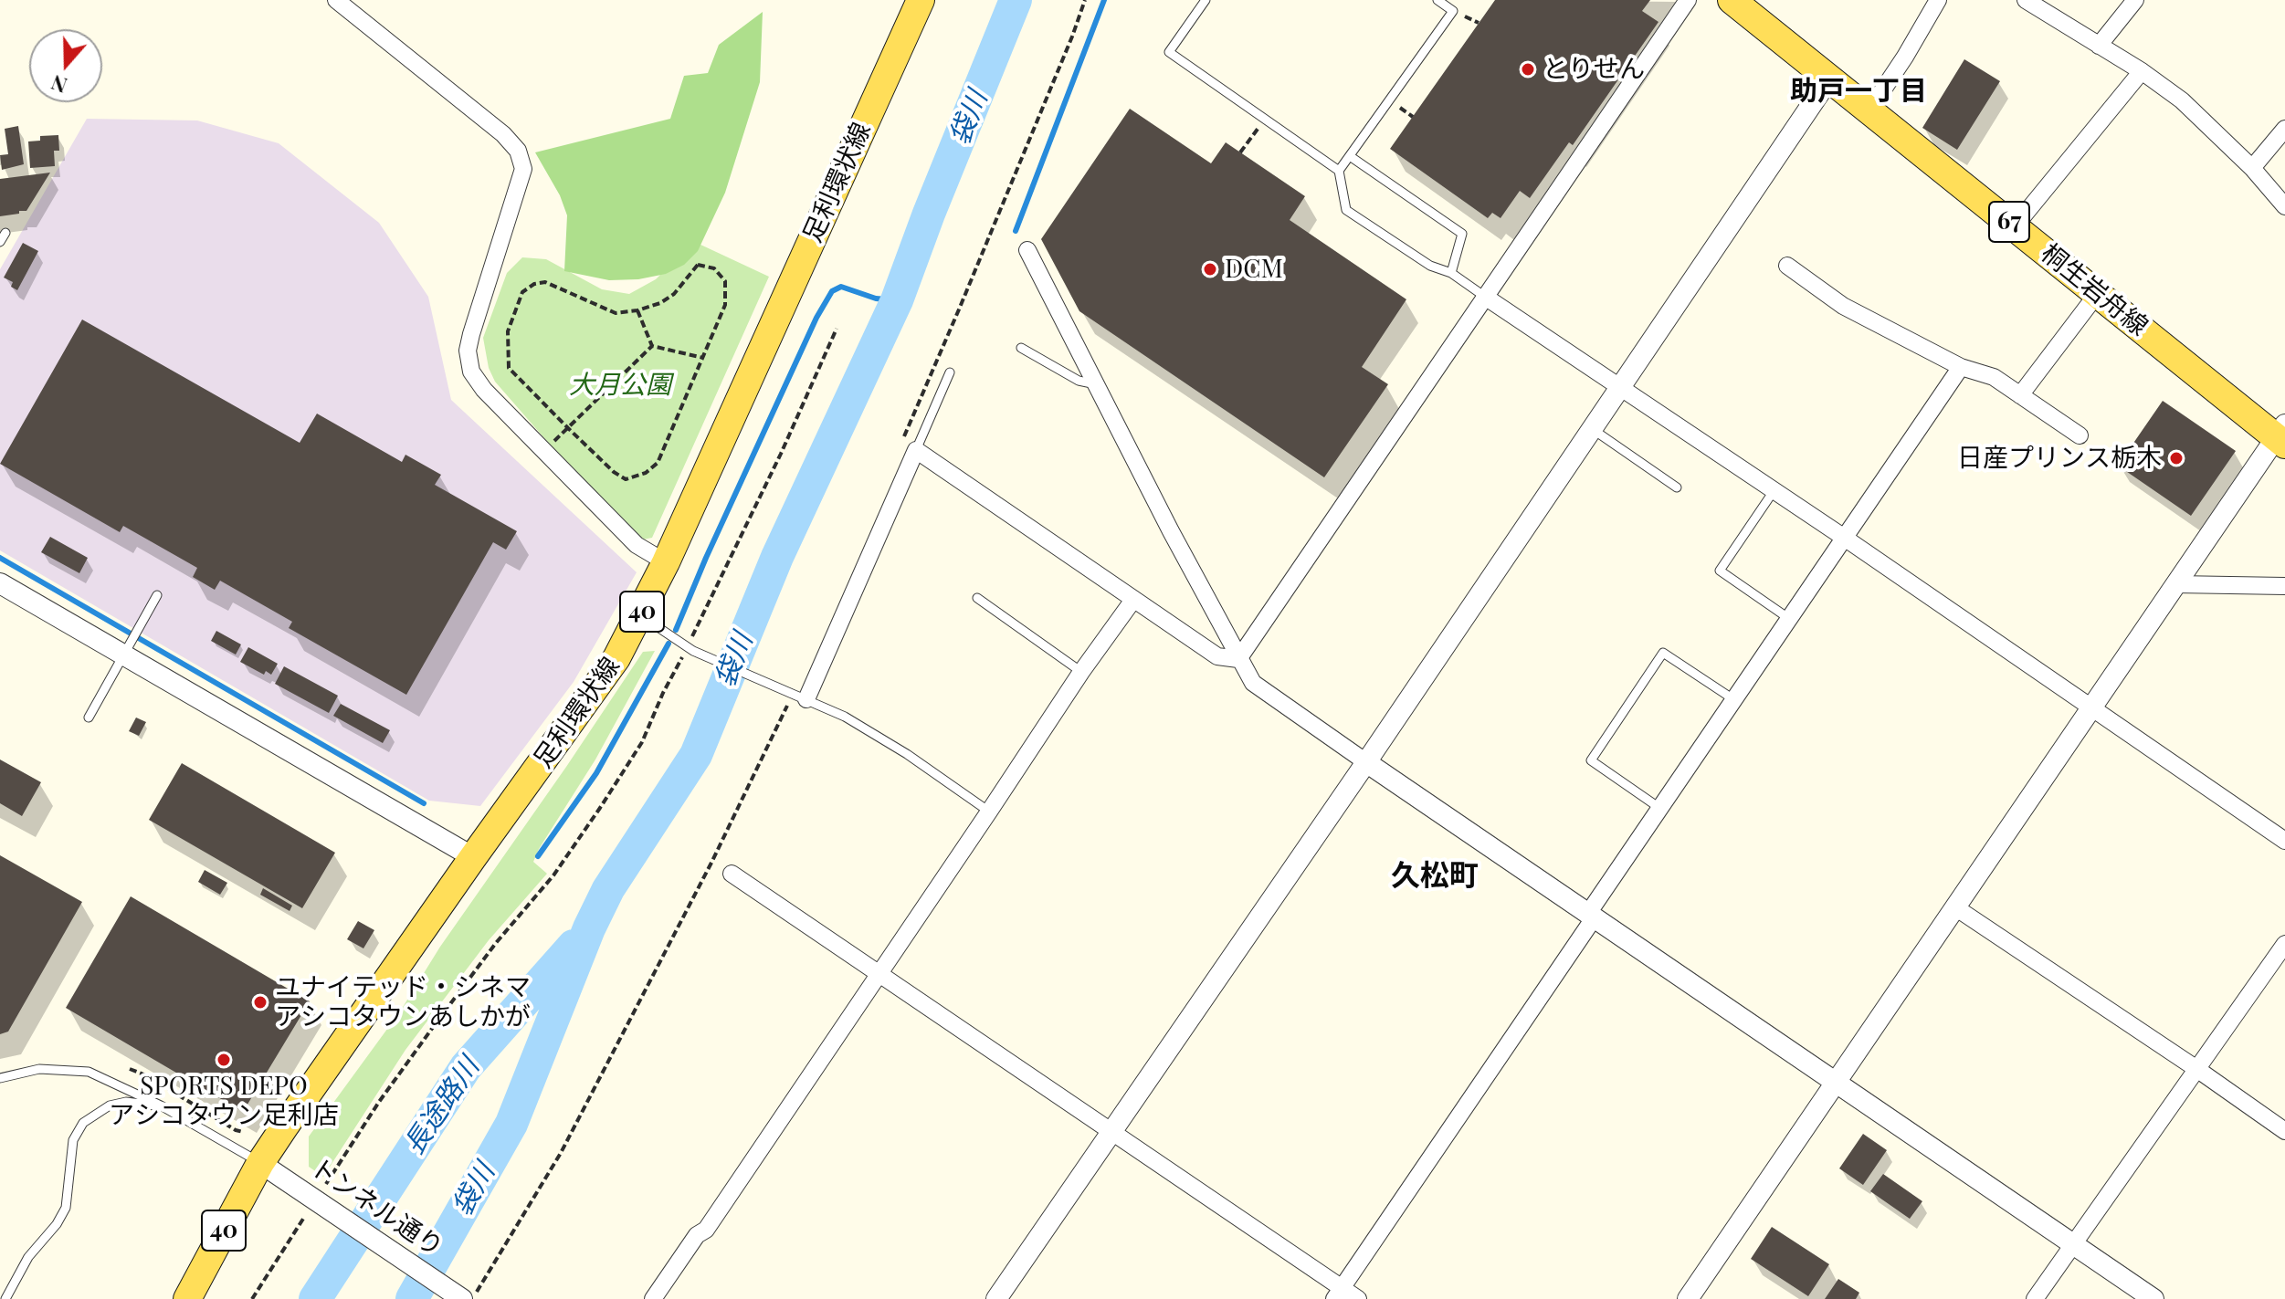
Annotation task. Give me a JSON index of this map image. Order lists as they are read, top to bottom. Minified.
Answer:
{"streets":{"main road":["足利環状線","67","桐生岩舟線","40"],"street":["トンネル通り"]},"crossings":[["足利環状線","トンネル通り"]],"districts":["助戸一丁目","久松町"],"water":["袋川","長途路川"],"parks":["大月公園"],"places":["とりせん","DCM","日産プリンス栃木","ユナイテッド・シネマ アシコタウンあしかが","SPORTS DEPO アシコタウン足利店"],"north":"bottom"}
